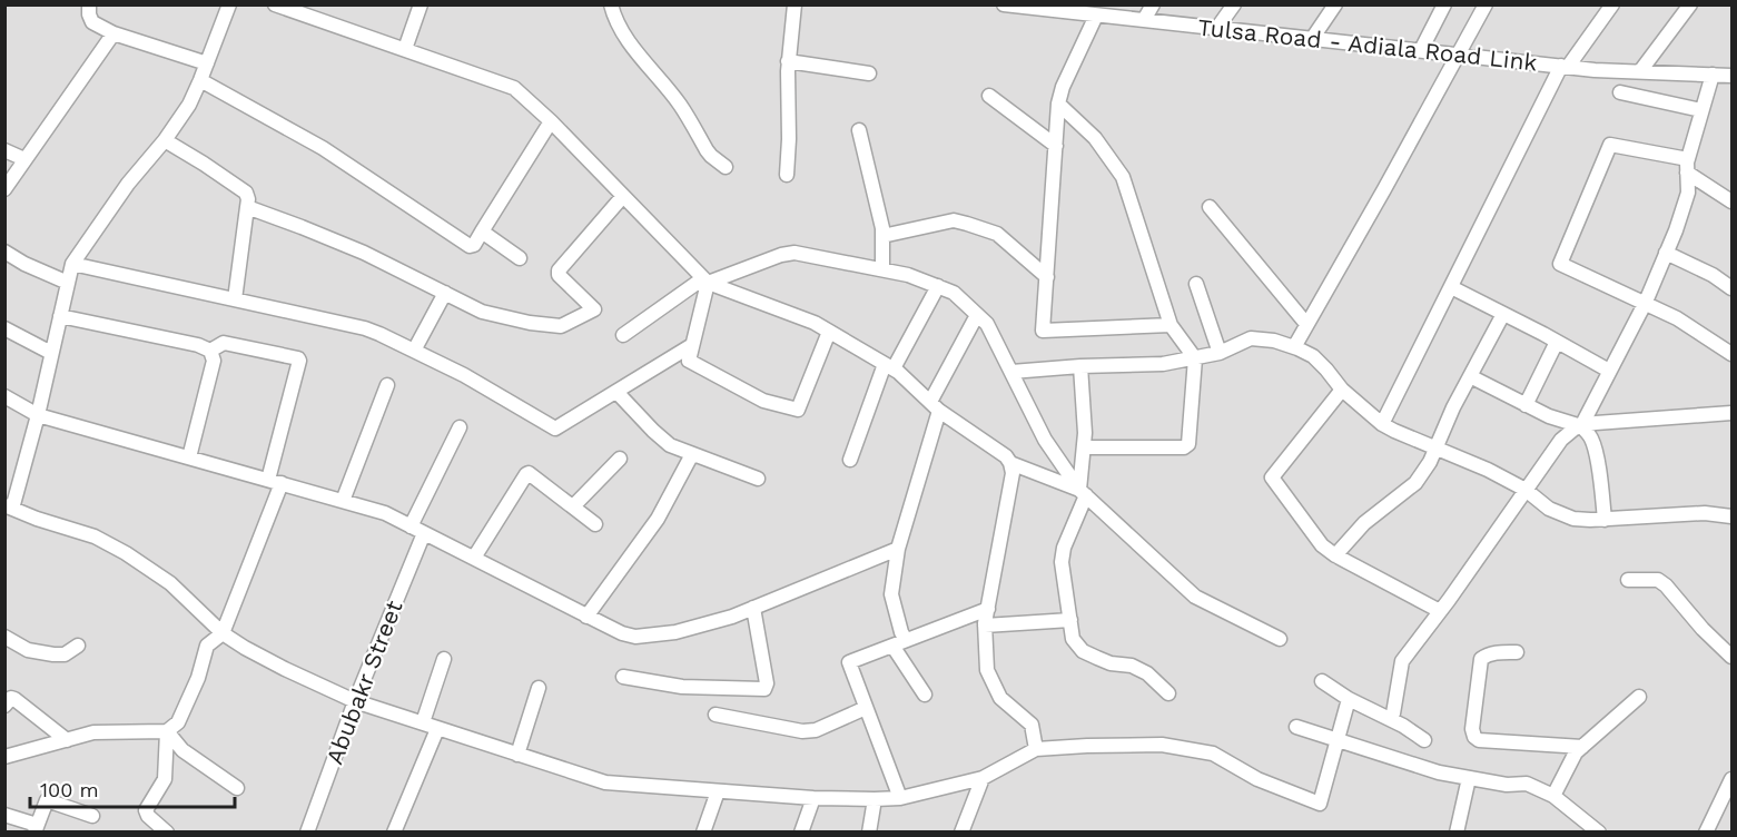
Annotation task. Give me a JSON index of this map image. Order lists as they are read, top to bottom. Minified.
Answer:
{"streets":{"street":["Tulsa Road - Adiala Road Link","Abubakr Street"]},"scale_bar":"100 m"}
